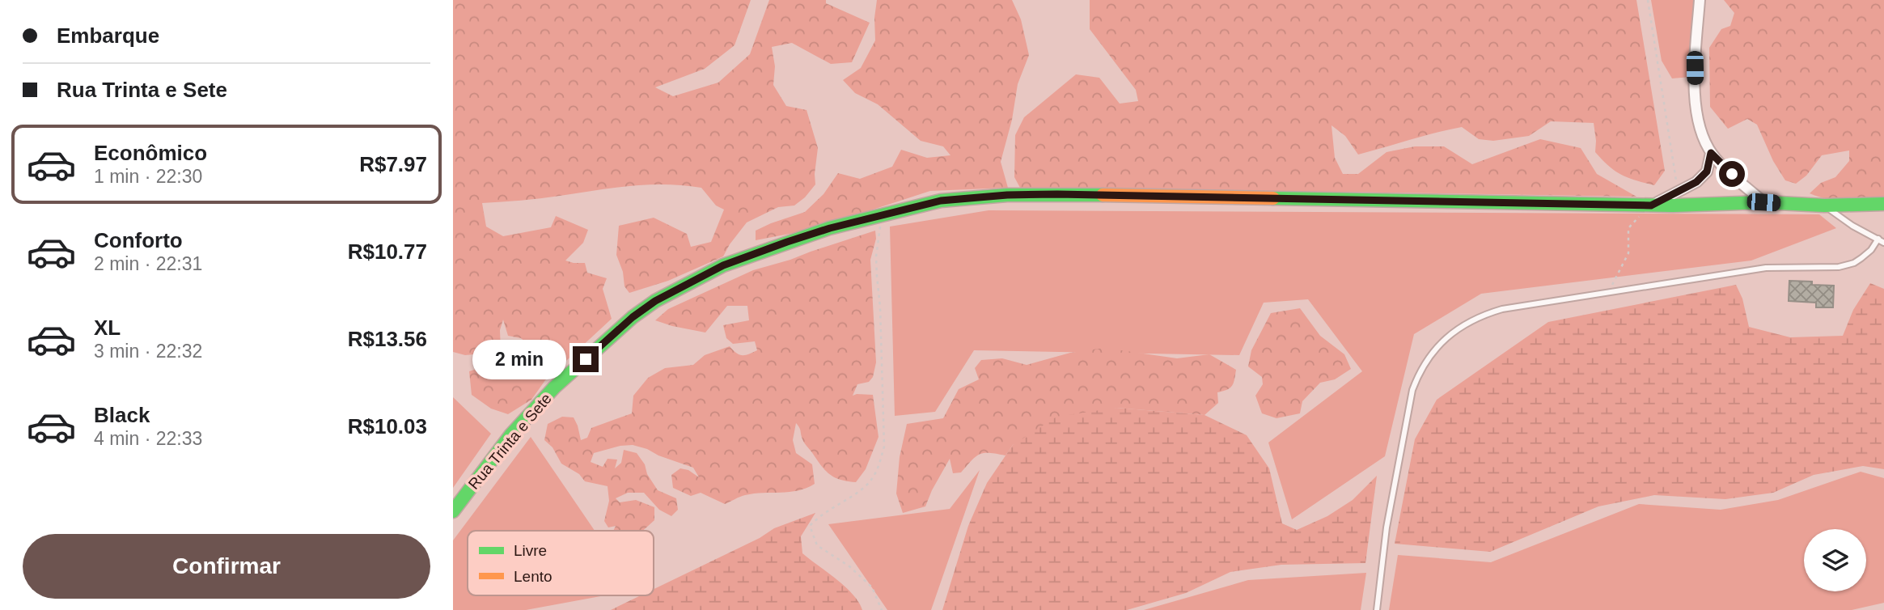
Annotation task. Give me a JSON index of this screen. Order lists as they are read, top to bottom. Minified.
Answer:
{"streets":{"street":["Rua Trinta e Sete"]},"legend":["Livre","Lento"],"page":{"banner":["Embarque","Rua Trinta e Sete"],"list":[{"name":"Econômico","note":"1 min · 22:30","value":"R$7.97"},{"name":"Conforto","note":"2 min · 22:31","value":"R$10.77"},{"name":"XL","note":"3 min · 22:32","value":"R$13.56"},{"name":"Black","note":"4 min · 22:33","value":"R$10.03"}],"bubble":"2 min","buttons":"Confirmar"}}
